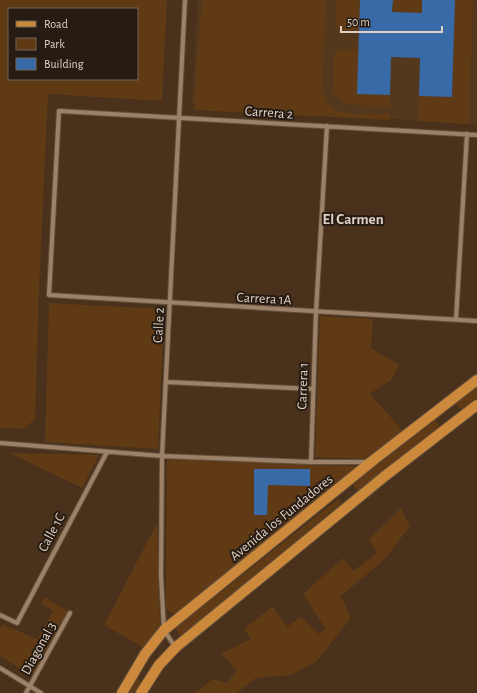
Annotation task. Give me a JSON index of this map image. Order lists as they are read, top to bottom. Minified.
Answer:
{"streets":{"main road":["Avenida los Fundadores"],"street":["Carrera 2","Carrera 1A","Calle 2","Carrera 1","Calle 1C","Diagonal 3"]},"crossings":[["Carrera 2","Carrera 1A"],["Carrera 2","Calle 2"],["Carrera 2","Carrera 1"],["Carrera 1A","Calle 2"],["Carrera 1A","Carrera 1"],["Calle 2","Avenida los Fundadores"]],"districts":["El Carmen"],"legend":["Road","Park","Building"],"scale_bar":"50 m"}
